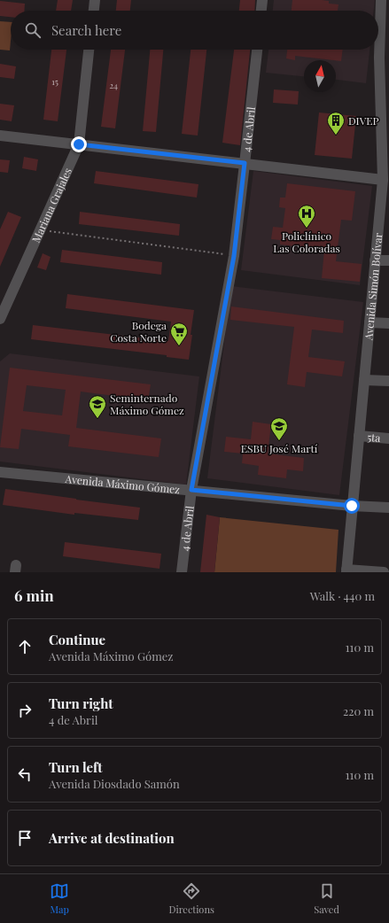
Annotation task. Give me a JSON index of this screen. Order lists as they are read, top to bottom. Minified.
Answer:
{"streets":{"street":["4 de Abril","Mariana Grajales","Avenida Simón Bolívar","5ta","Avenida Máximo Gómez"]},"crossings":[["4 de Abril","Avenida Máximo Gómez"],["Avenida Simón Bolívar","5ta"],["Avenida Simón Bolívar","Avenida Máximo Gómez"]],"places":{"building":["DIVEP"],"hospital":["Policlínico Las Coloradas"],"supermarket":["Bodega Costa Norte"],"school or university":["Seminternado Máximo Gómez","ESBU José Martí"]},"house_numbers":["15","24"],"north":"top","page":{"search":"Search here","heading":["6 min","Walk · 440 m"],"list":[["Continue","Avenida Máximo Gómez","110 m"],["Turn right","4 de Abril","220 m"],["Turn left","Avenida Diosdado Samón","110 m"],"Arrive at destination"],"nav":["Map","Directions","Saved"]}}
